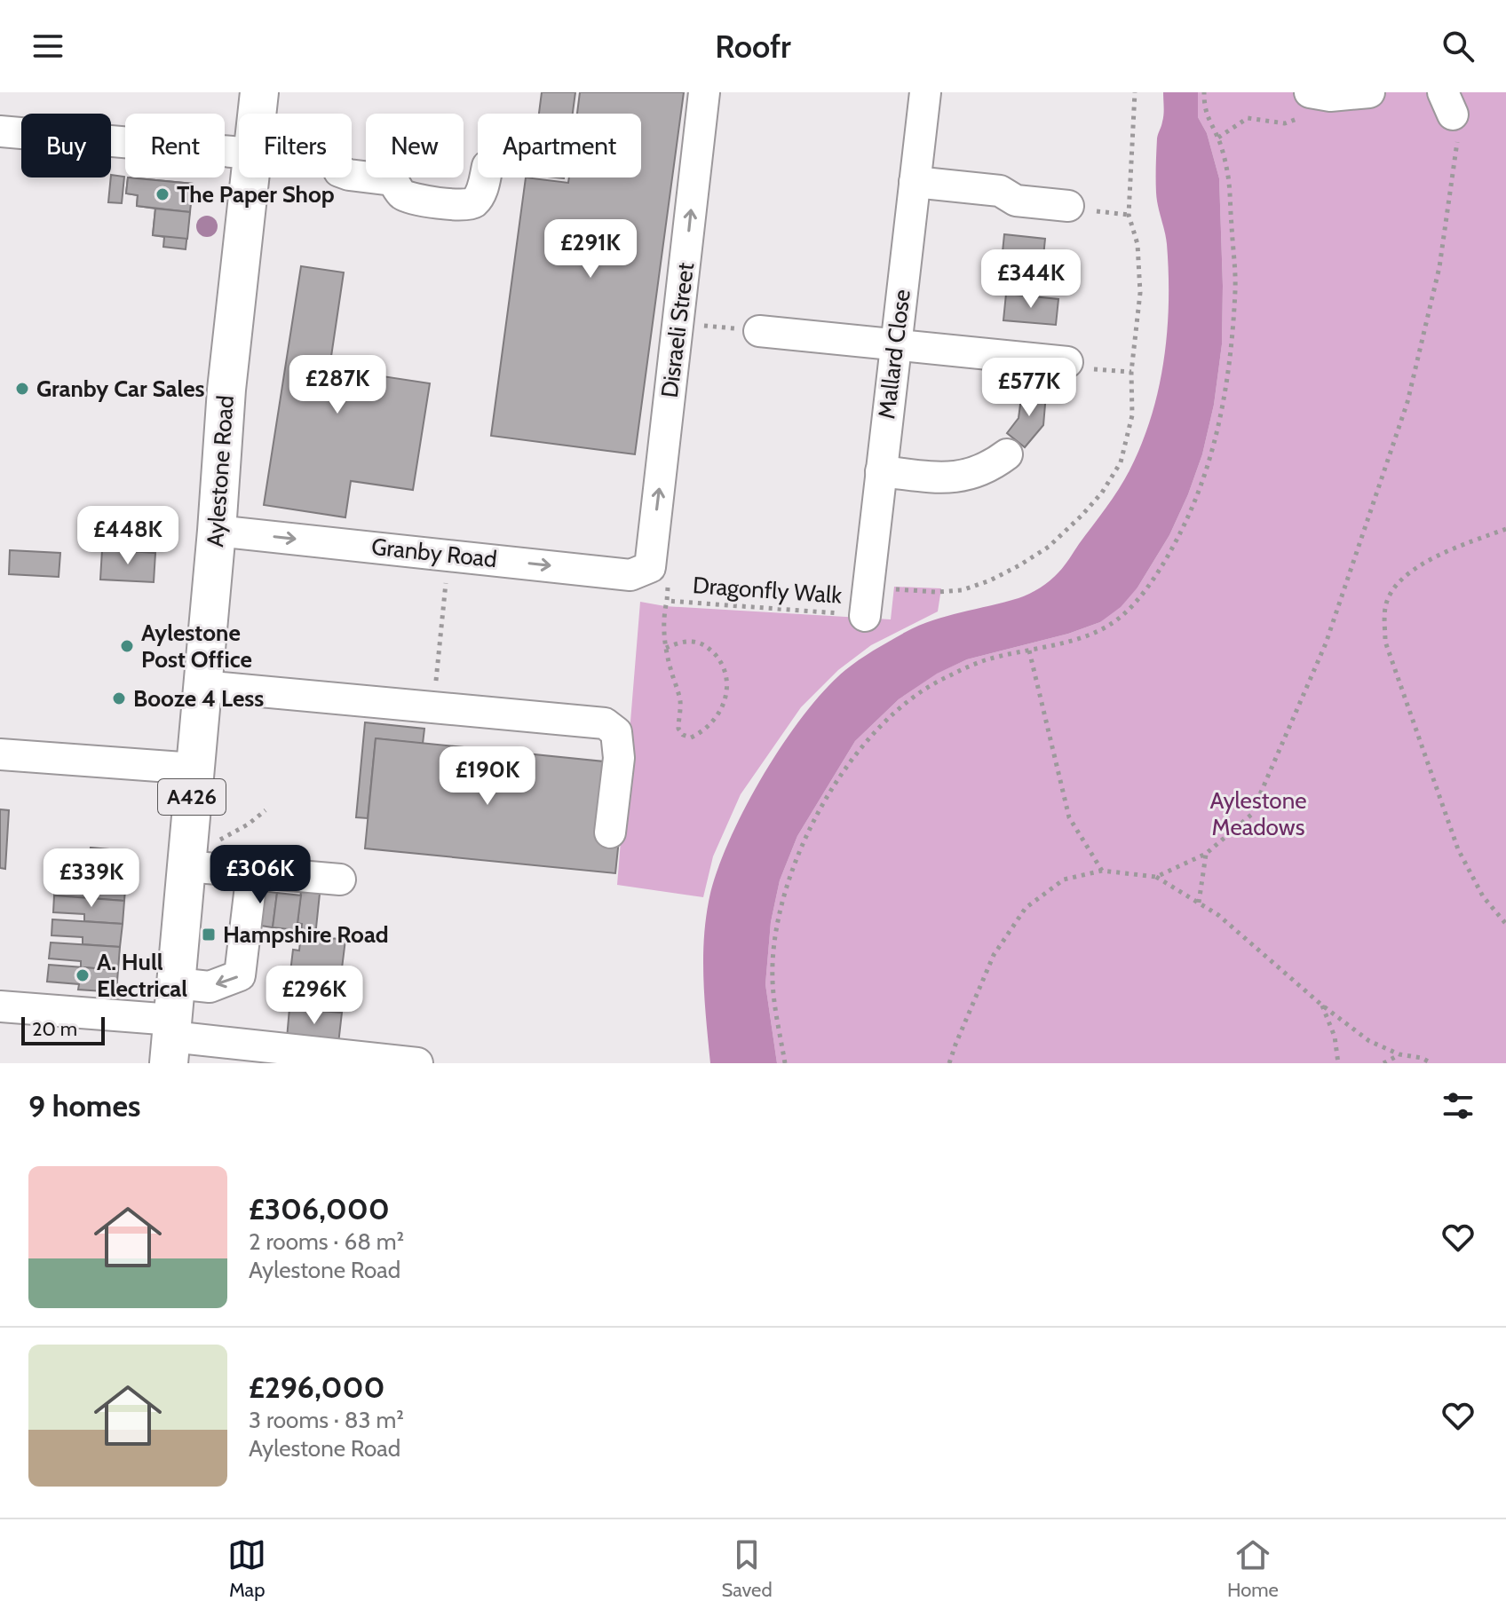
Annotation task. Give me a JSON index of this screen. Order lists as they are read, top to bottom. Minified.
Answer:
{"streets":{"main road":["Aylestone Road","A426"],"street":["Disraeli Street","Mallard Close","Granby Road"],"path":["Dragonfly Walk"]},"crossings":[["Disraeli Street","Granby Road"],["Disraeli Street","Dragonfly Walk"],["Mallard Close","Dragonfly Walk"],["Aylestone Road","Granby Road"],["Granby Road","Dragonfly Walk"]],"one_way":["Disraeli Street"],"parks":["Aylestone Meadows"],"places":{"other":["The Paper Shop","Granby Car Sales","Aylestone Post Office","Booze 4 Less","A. Hull Electrical"],"transit":["Hampshire Road"]},"scale_bar":"20 m","page":{"header":"Roofr","chip":["Buy","Rent","Filters","New","Apartment"],"price":["£291K","£344K","£287K","£577K","£448K","£190K","£306K","£339K","£296K"],"scale":"20 m","heading":"9 homes","list":[{"name":"£306,000","note":"2 rooms · 68 m² · Aylestone Road"},{"name":"£296,000","note":"3 rooms · 83 m² · Aylestone Road"}],"tabs":["Map","Saved","Home"]}}
